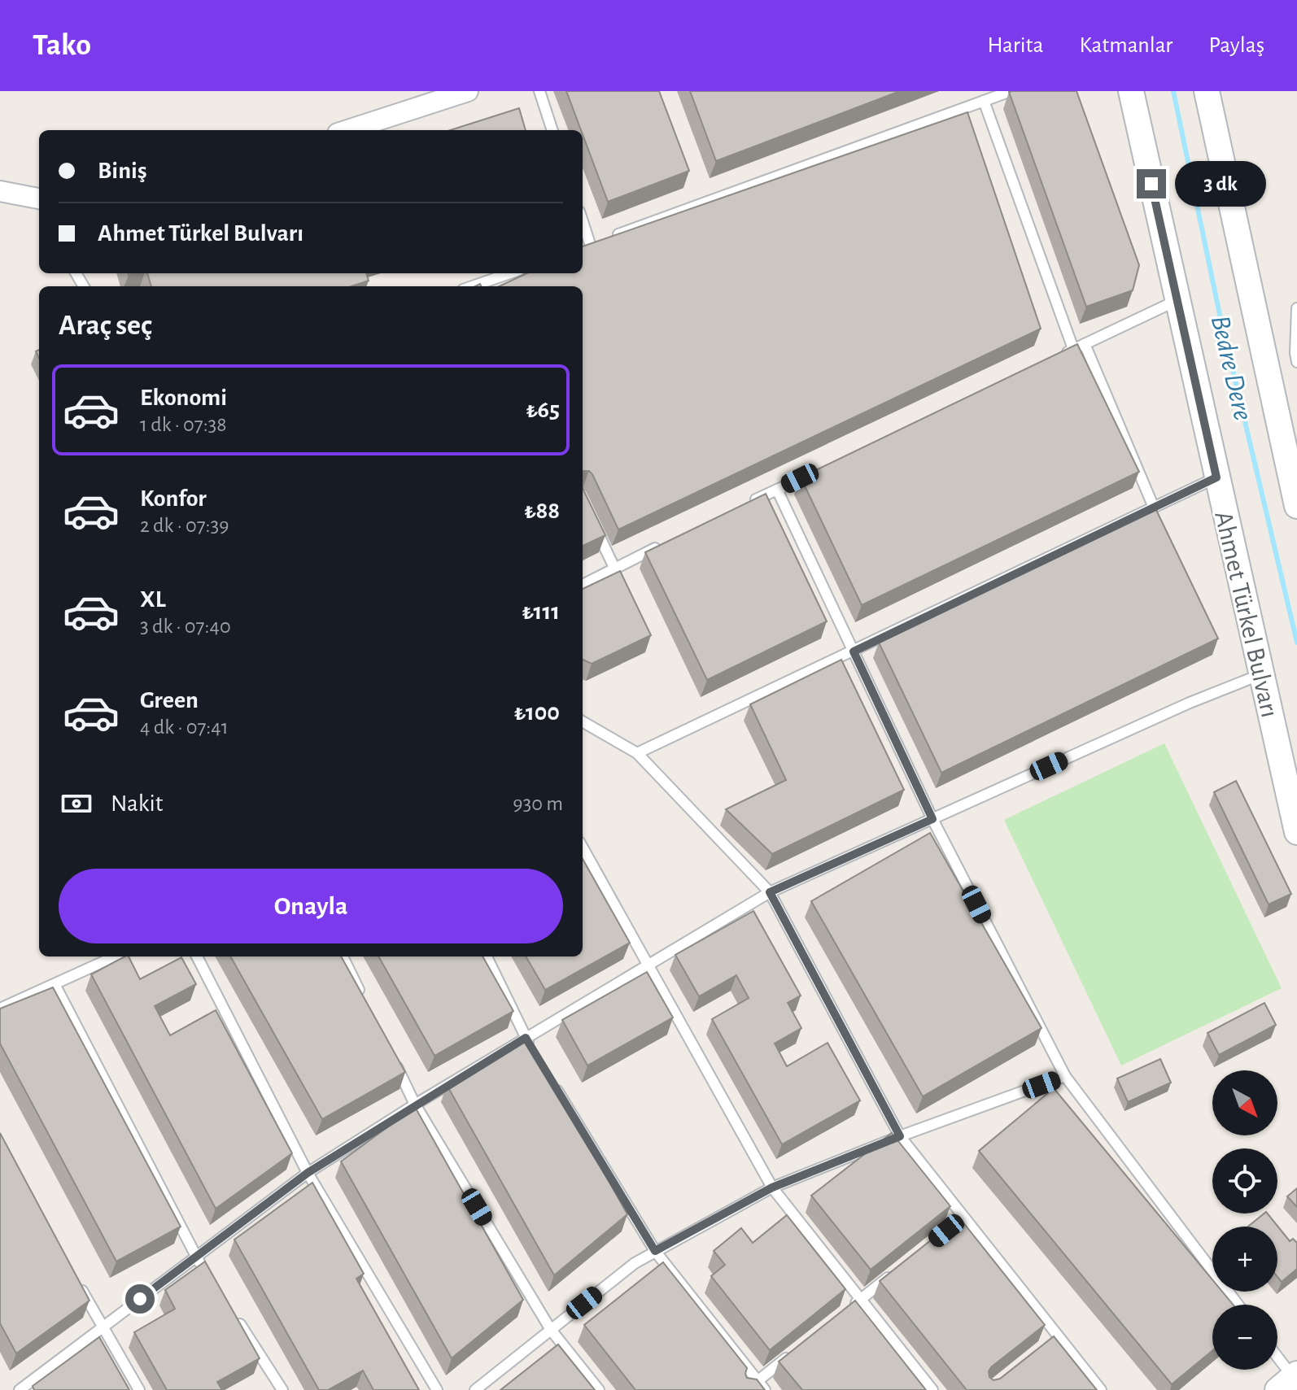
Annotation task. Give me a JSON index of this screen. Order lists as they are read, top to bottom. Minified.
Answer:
{"streets":{"street":["Ahmet Türkel Bulvarı"]},"water":["Bedre Dere"],"north":"bottom right","page":{"header":"Tako","nav":["Harita","Katmanlar","Paylaş"],"banner":["Biniş","Ahmet Türkel Bulvarı"],"bubble":"3 dk","heading":"Araç seç","list":[{"name":"Ekonomi","note":"1 dk · 07:38","value":"₺65"},{"name":"Konfor","note":"2 dk · 07:39","value":"₺88"},{"name":"XL","note":"3 dk · 07:40","value":"₺111"},{"name":"Green","note":"4 dk · 07:41","value":"₺100"}],"pay":["Nakit","930 m"],"buttons":"Onayla","map_buttons":["+","−"]}}
